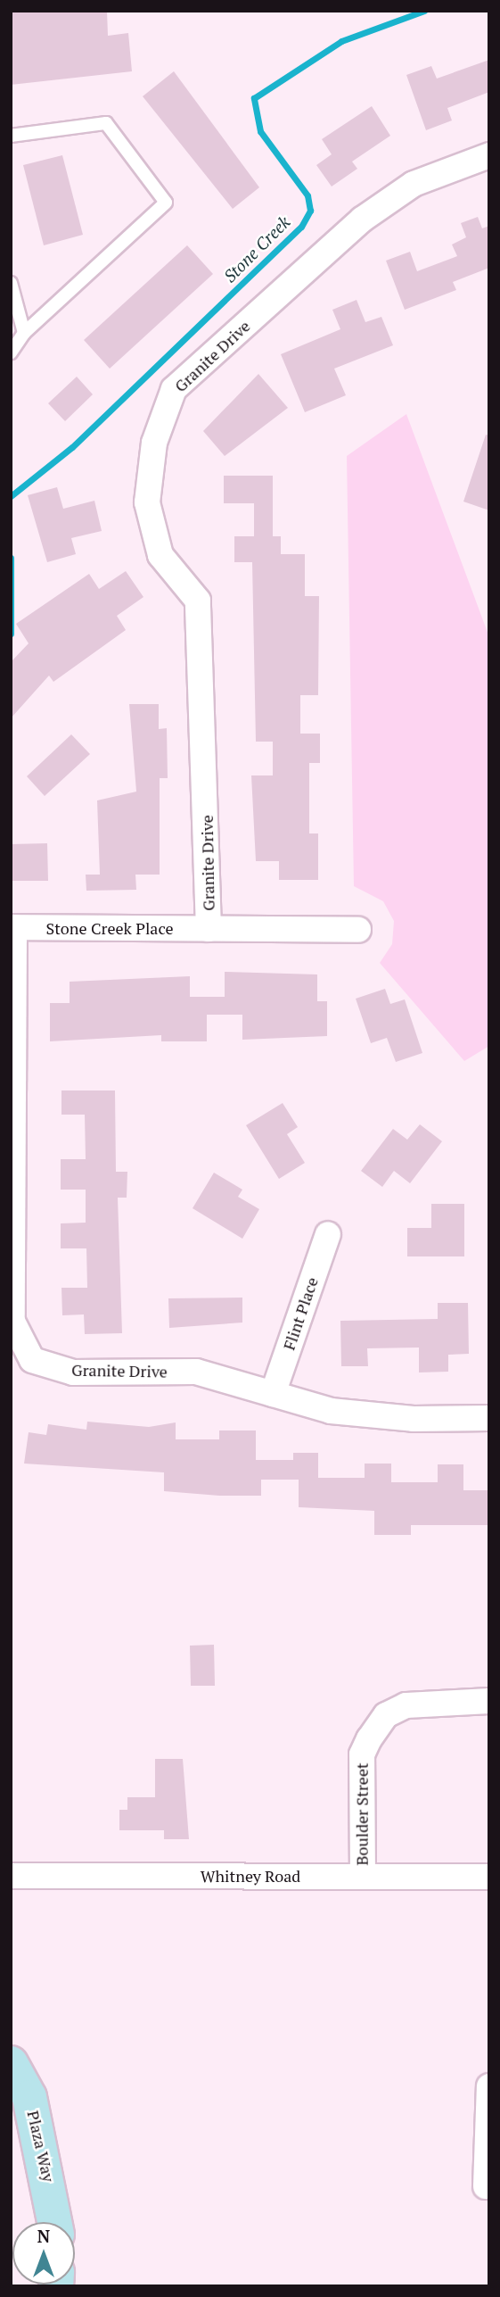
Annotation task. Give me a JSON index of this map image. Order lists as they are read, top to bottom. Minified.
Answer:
{"streets":{"main road":["Plaza Way"],"street":["Granite Drive","Stone Creek Place","Flint Place","Boulder Street","Whitney Road"]},"crossings":[["Granite Drive","Stone Creek Place"],["Granite Drive","Flint Place"],["Boulder Street","Whitney Road"]],"water":["Stone Creek"],"north":"top"}
